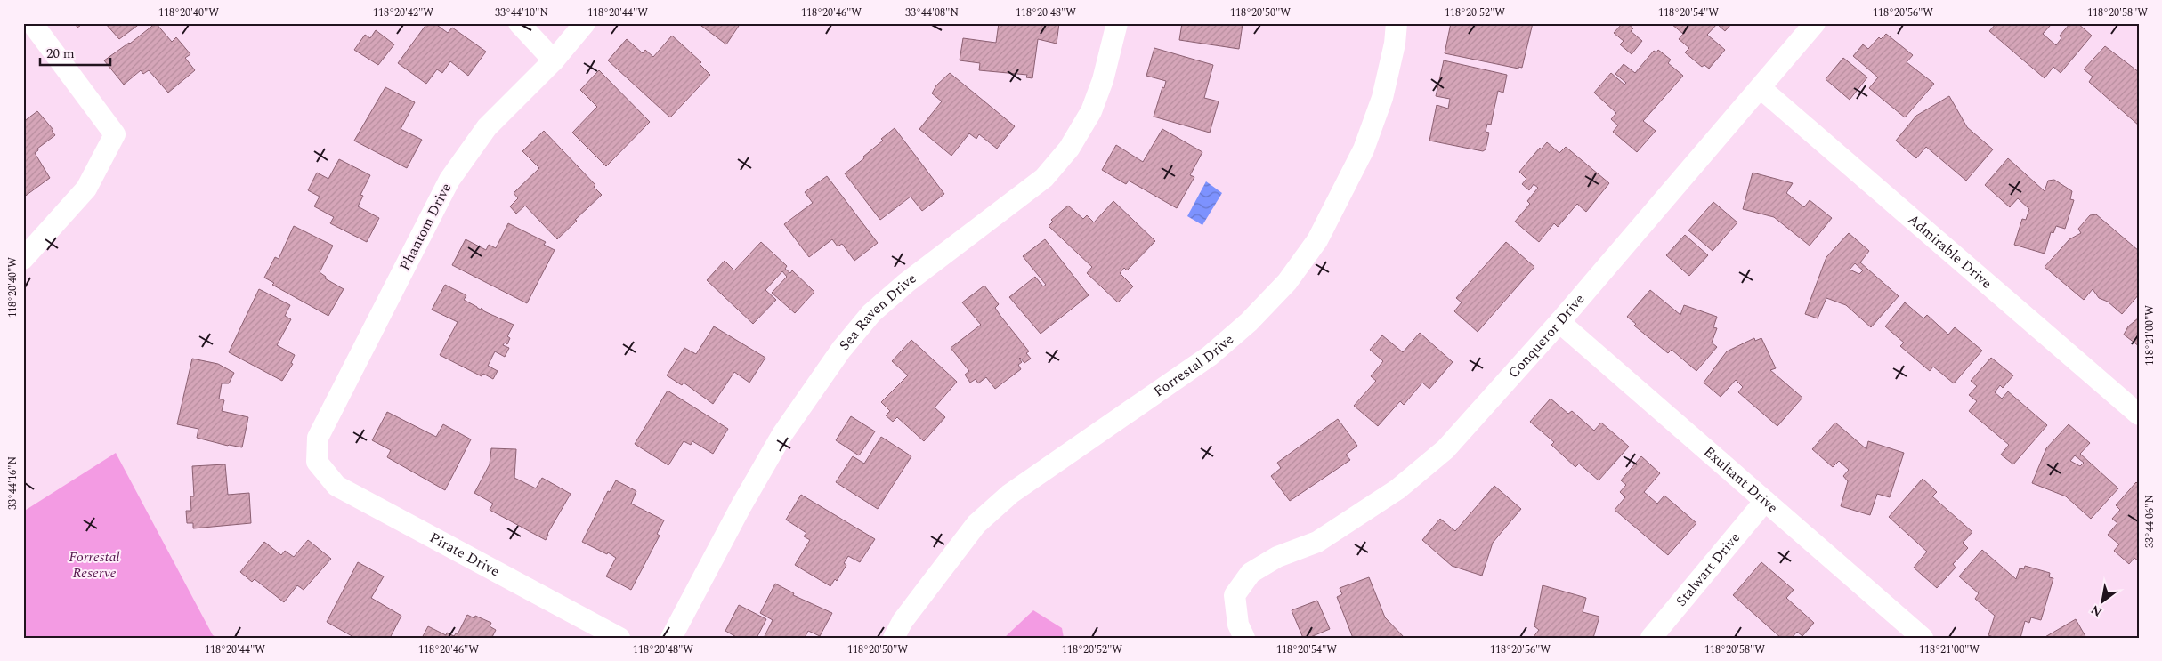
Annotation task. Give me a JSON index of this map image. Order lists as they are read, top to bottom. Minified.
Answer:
{"streets":{"street":["Phantom Drive","Admirable Drive","Sea Raven Drive","Conqueror Drive","Forrestal Drive","Exultant Drive","Pirate Drive","Stalwart Drive"]},"crossings":[["Phantom Drive","Pirate Drive"],["Admirable Drive","Conqueror Drive"],["Conqueror Drive","Exultant Drive"],["Exultant Drive","Stalwart Drive"]],"parks":["Forrestal Reserve"],"scale_bar":"20 m","north":"bottom left","coordinates":["118°20'40\"W","118°20'42\"W","33°44'10\"N","118°20'44\"W","118°20'46\"W","33°44'08\"N","118°20'48\"W","118°20'50\"W","118°20'52\"W","118°20'54\"W","118°20'56\"W","118°20'58\"W","118°21'00\"W","33°44'16\"N","33°44'06\"N"]}
